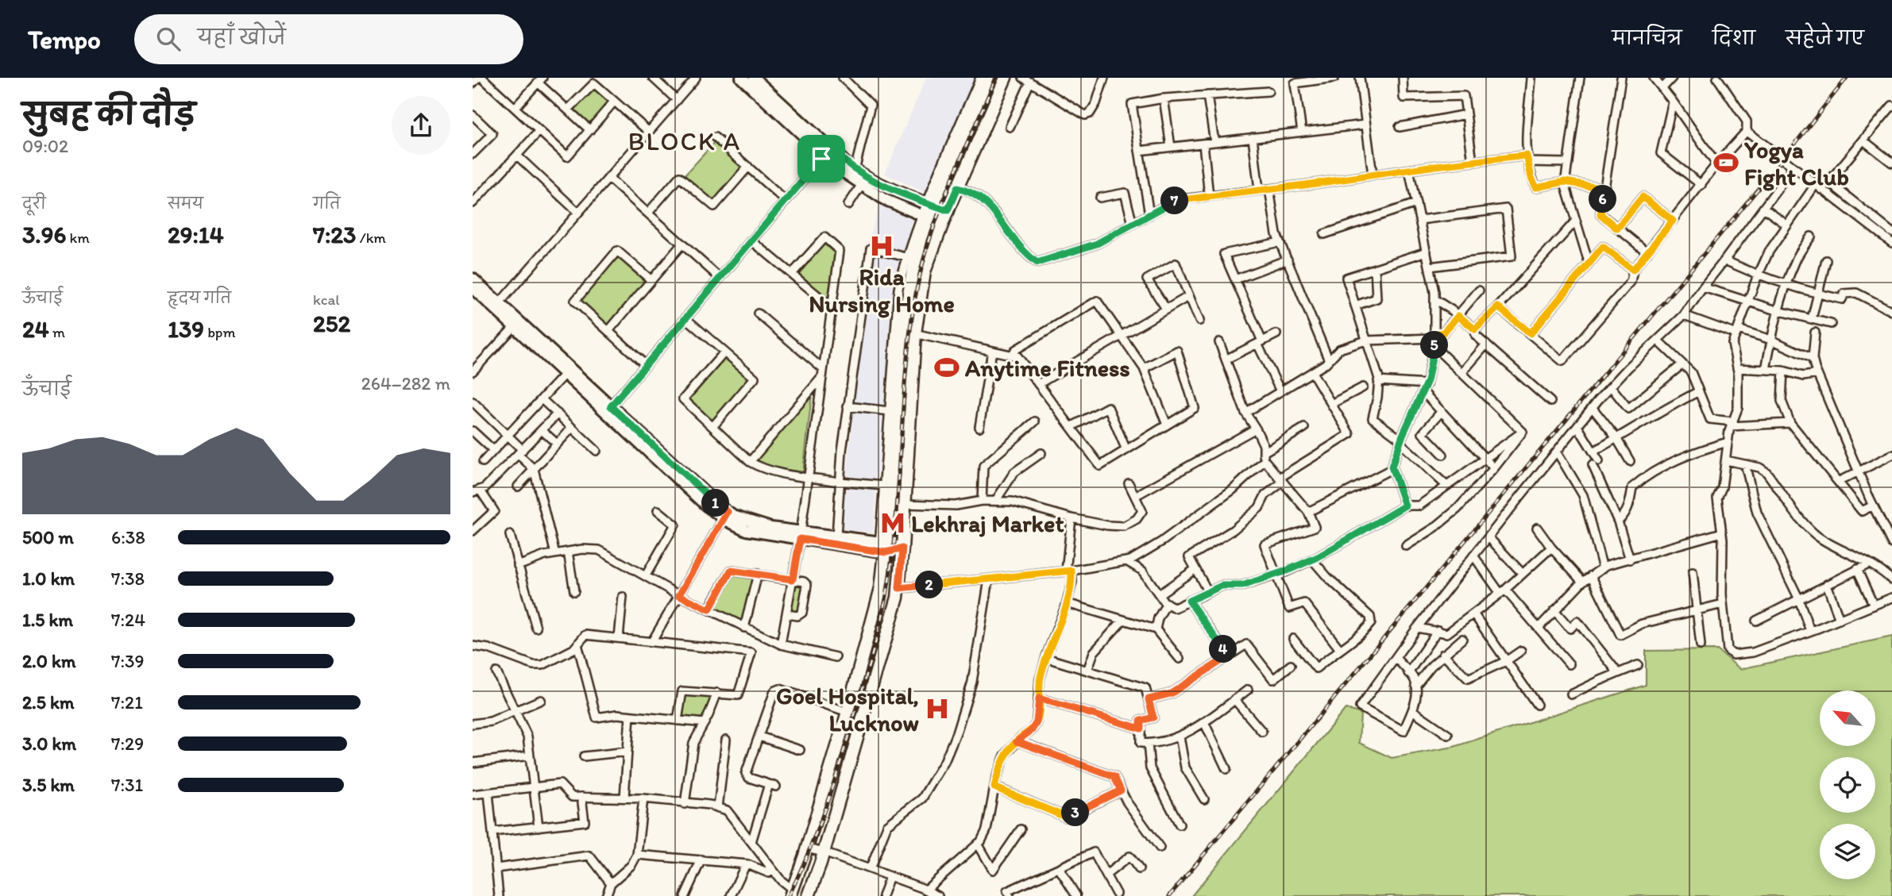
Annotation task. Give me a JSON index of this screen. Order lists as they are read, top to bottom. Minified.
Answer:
{"districts":["BLOCK A"],"places":{"sports":["Yogya Fight Club","Anytime Fitness"],"hospital":["Rida Nursing Home","Goel Hospital, Lucknow"],"metro station":["Lekhraj Market"]},"north":"top left","page":{"header":"Tempo","search":"यहाँ खोजें","nav":["मानचित्र","दिशा","सहेजे गए"],"heading":["सुबह की दौड़","09:02"],"stats":[["दूरी","3.96 km"],["समय","29:14"],["गति","7:23 /km"],["ऊँचाई","24 m"],["हृदय गति","139 bpm"],["kcal","252"]],"pins":["6","7","5","1","2","4","3"],"chart":["ऊँचाई","264–282 m"],"list":[{"name":"500 m","note":"6:38"},{"name":"1.0 km","note":"7:38"},{"name":"1.5 km","note":"7:24"},{"name":"2.0 km","note":"7:39"},{"name":"2.5 km","note":"7:21"},{"name":"3.0 km","note":"7:29"},{"name":"3.5 km","note":"7:31"}]}}
